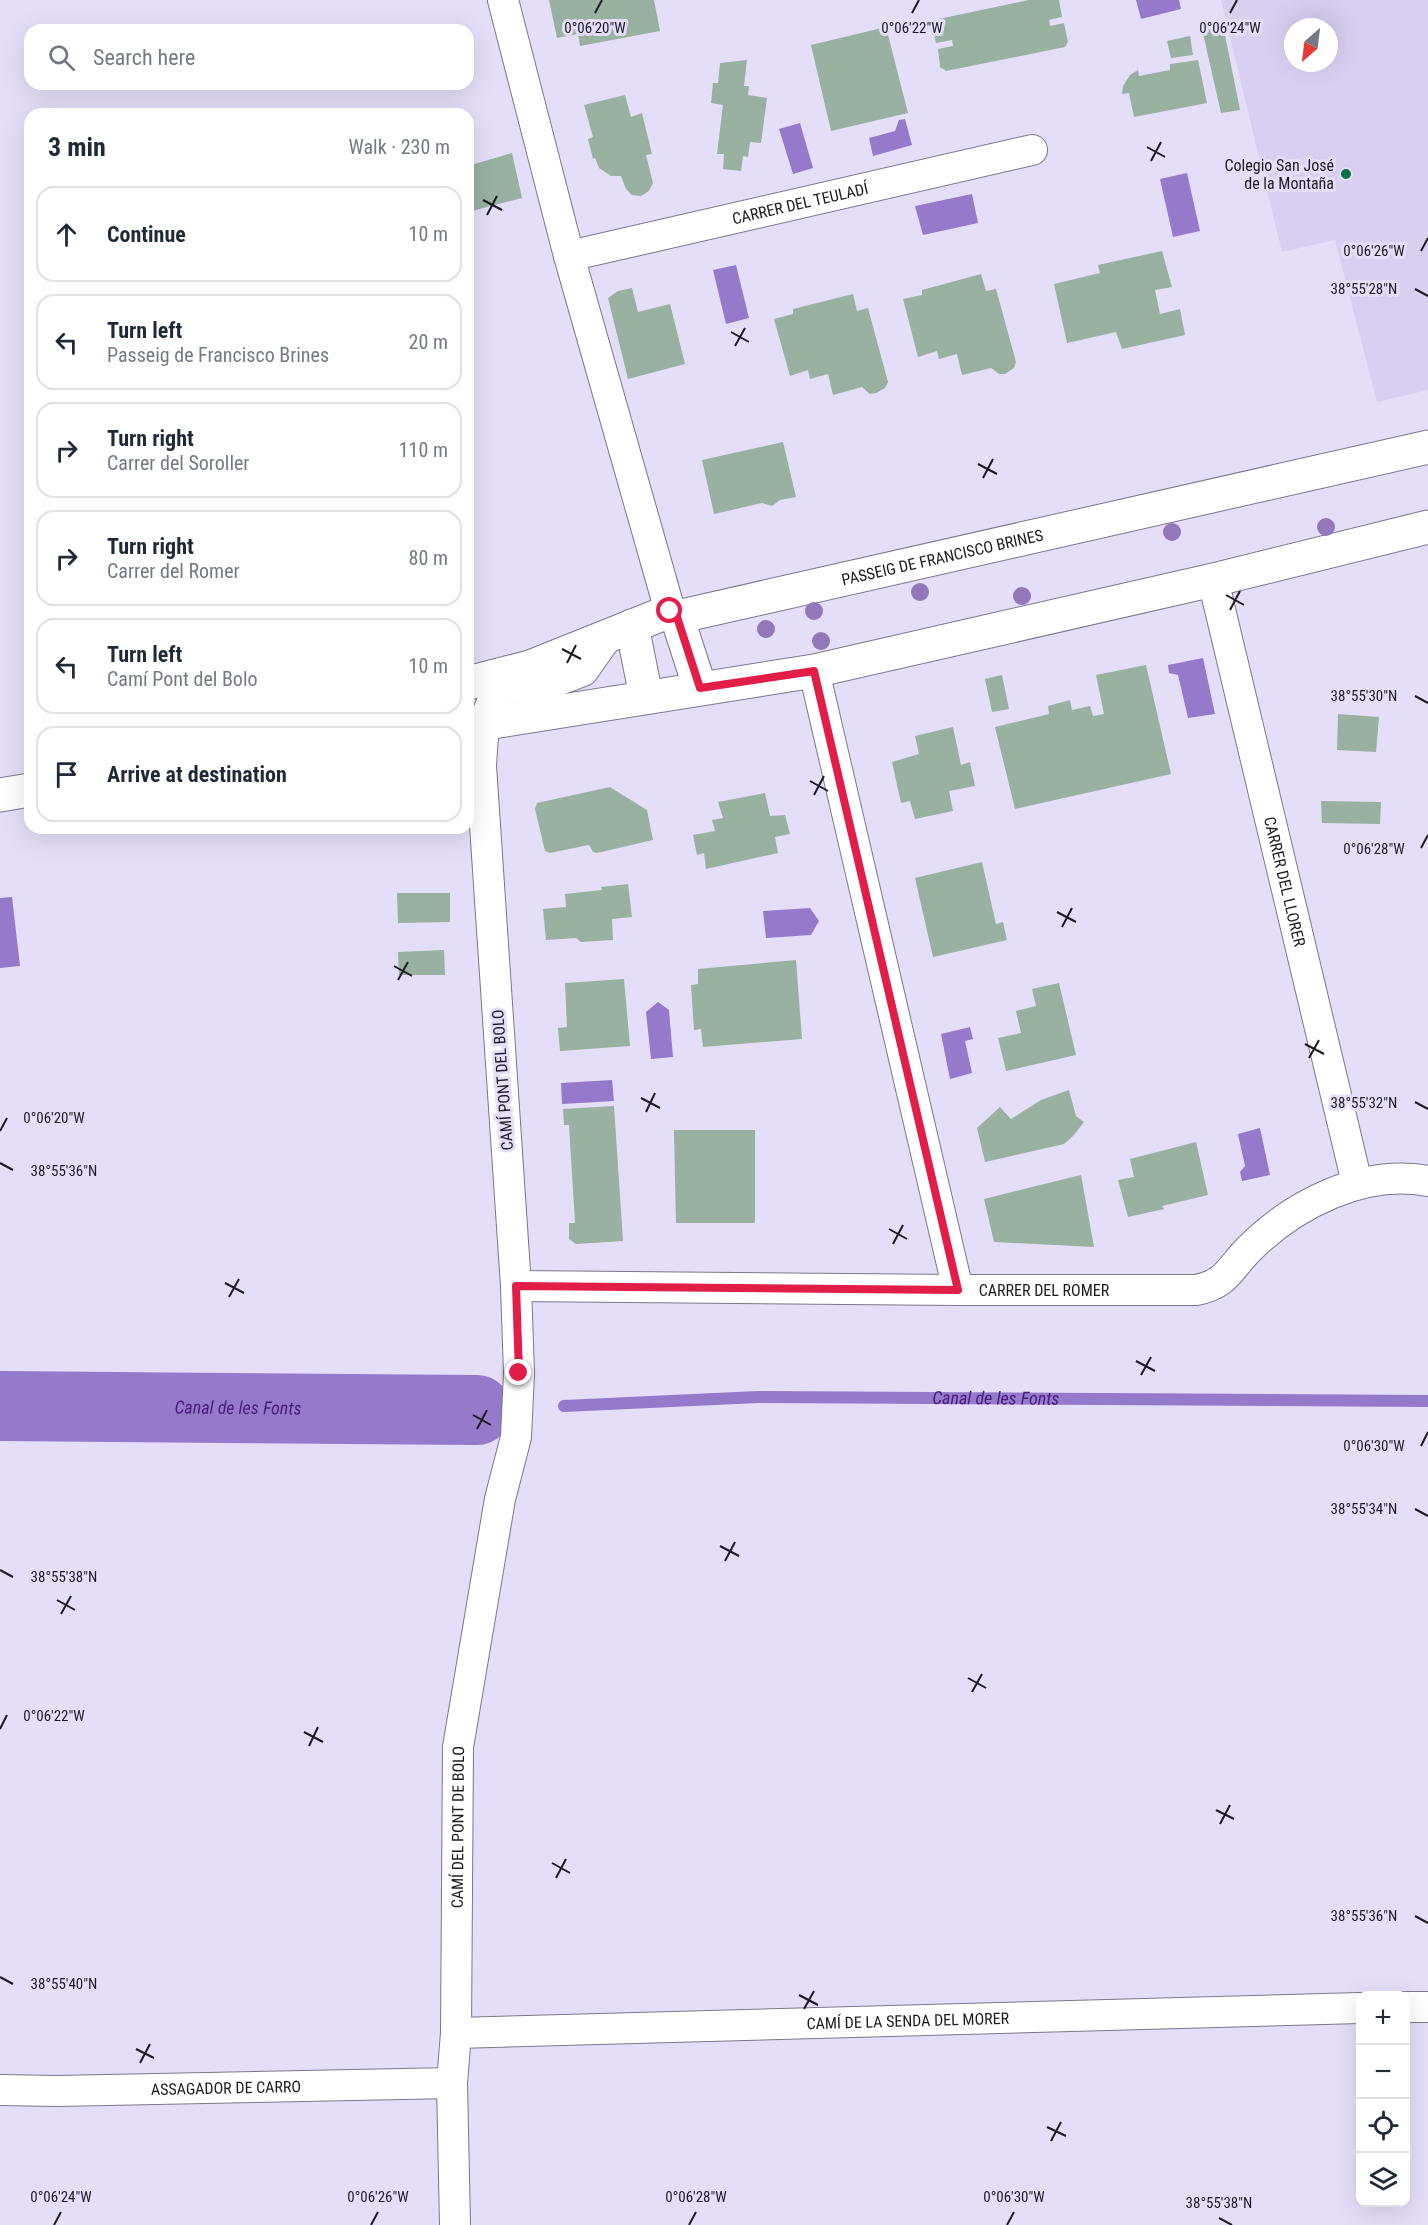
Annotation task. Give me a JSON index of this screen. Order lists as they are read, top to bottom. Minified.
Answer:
{"streets":{"street":["CARRER DEL TEULADÍ","PASSEIG DE FRANCISCO BRINES","CARRER DEL LLORER","CAMÍ PONT DEL BOLO","CARRER DEL ROMER","CAMÍ DEL PONT DE BOLO","CAMÍ DE LA SENDA DEL MORER","ASSAGADOR DE CARRO"]},"crossings":[["PASSEIG DE FRANCISCO BRINES","CAMÍ PONT DEL BOLO"],["CARRER DEL LLORER","CARRER DEL ROMER"],["CAMÍ PONT DEL BOLO","CARRER DEL ROMER"],["CAMÍ PONT DEL BOLO","CAMÍ DEL PONT DE BOLO"],["CAMÍ DEL PONT DE BOLO","CAMÍ DE LA SENDA DEL MORER"],["CAMÍ DEL PONT DE BOLO","ASSAGADOR DE CARRO"]],"water":["Canal de les Fonts"],"places":["Colegio San José de la Montaña"],"north":"bottom left","page":{"search":"Search here","heading":["3 min","Walk · 230 m"],"list":[["Continue","10 m"],["Turn left","Passeig de Francisco Brines","20 m"],["Turn right","Carrer del Soroller","110 m"],["Turn right","Carrer del Romer","80 m"],["Turn left","Camí Pont del Bolo","10 m"],"Arrive at destination"],"map_buttons":["+","−"]},"coordinates":["0°06'20\"W","0°06'22\"W","0°06'24\"W","0°06'26\"W","38°55'28\"N","38°55'30\"N","0°06'28\"W","38°55'32\"N","38°55'36\"N","0°06'30\"W","38°55'34\"N","38°55'38\"N","38°55'40\"N"]}
